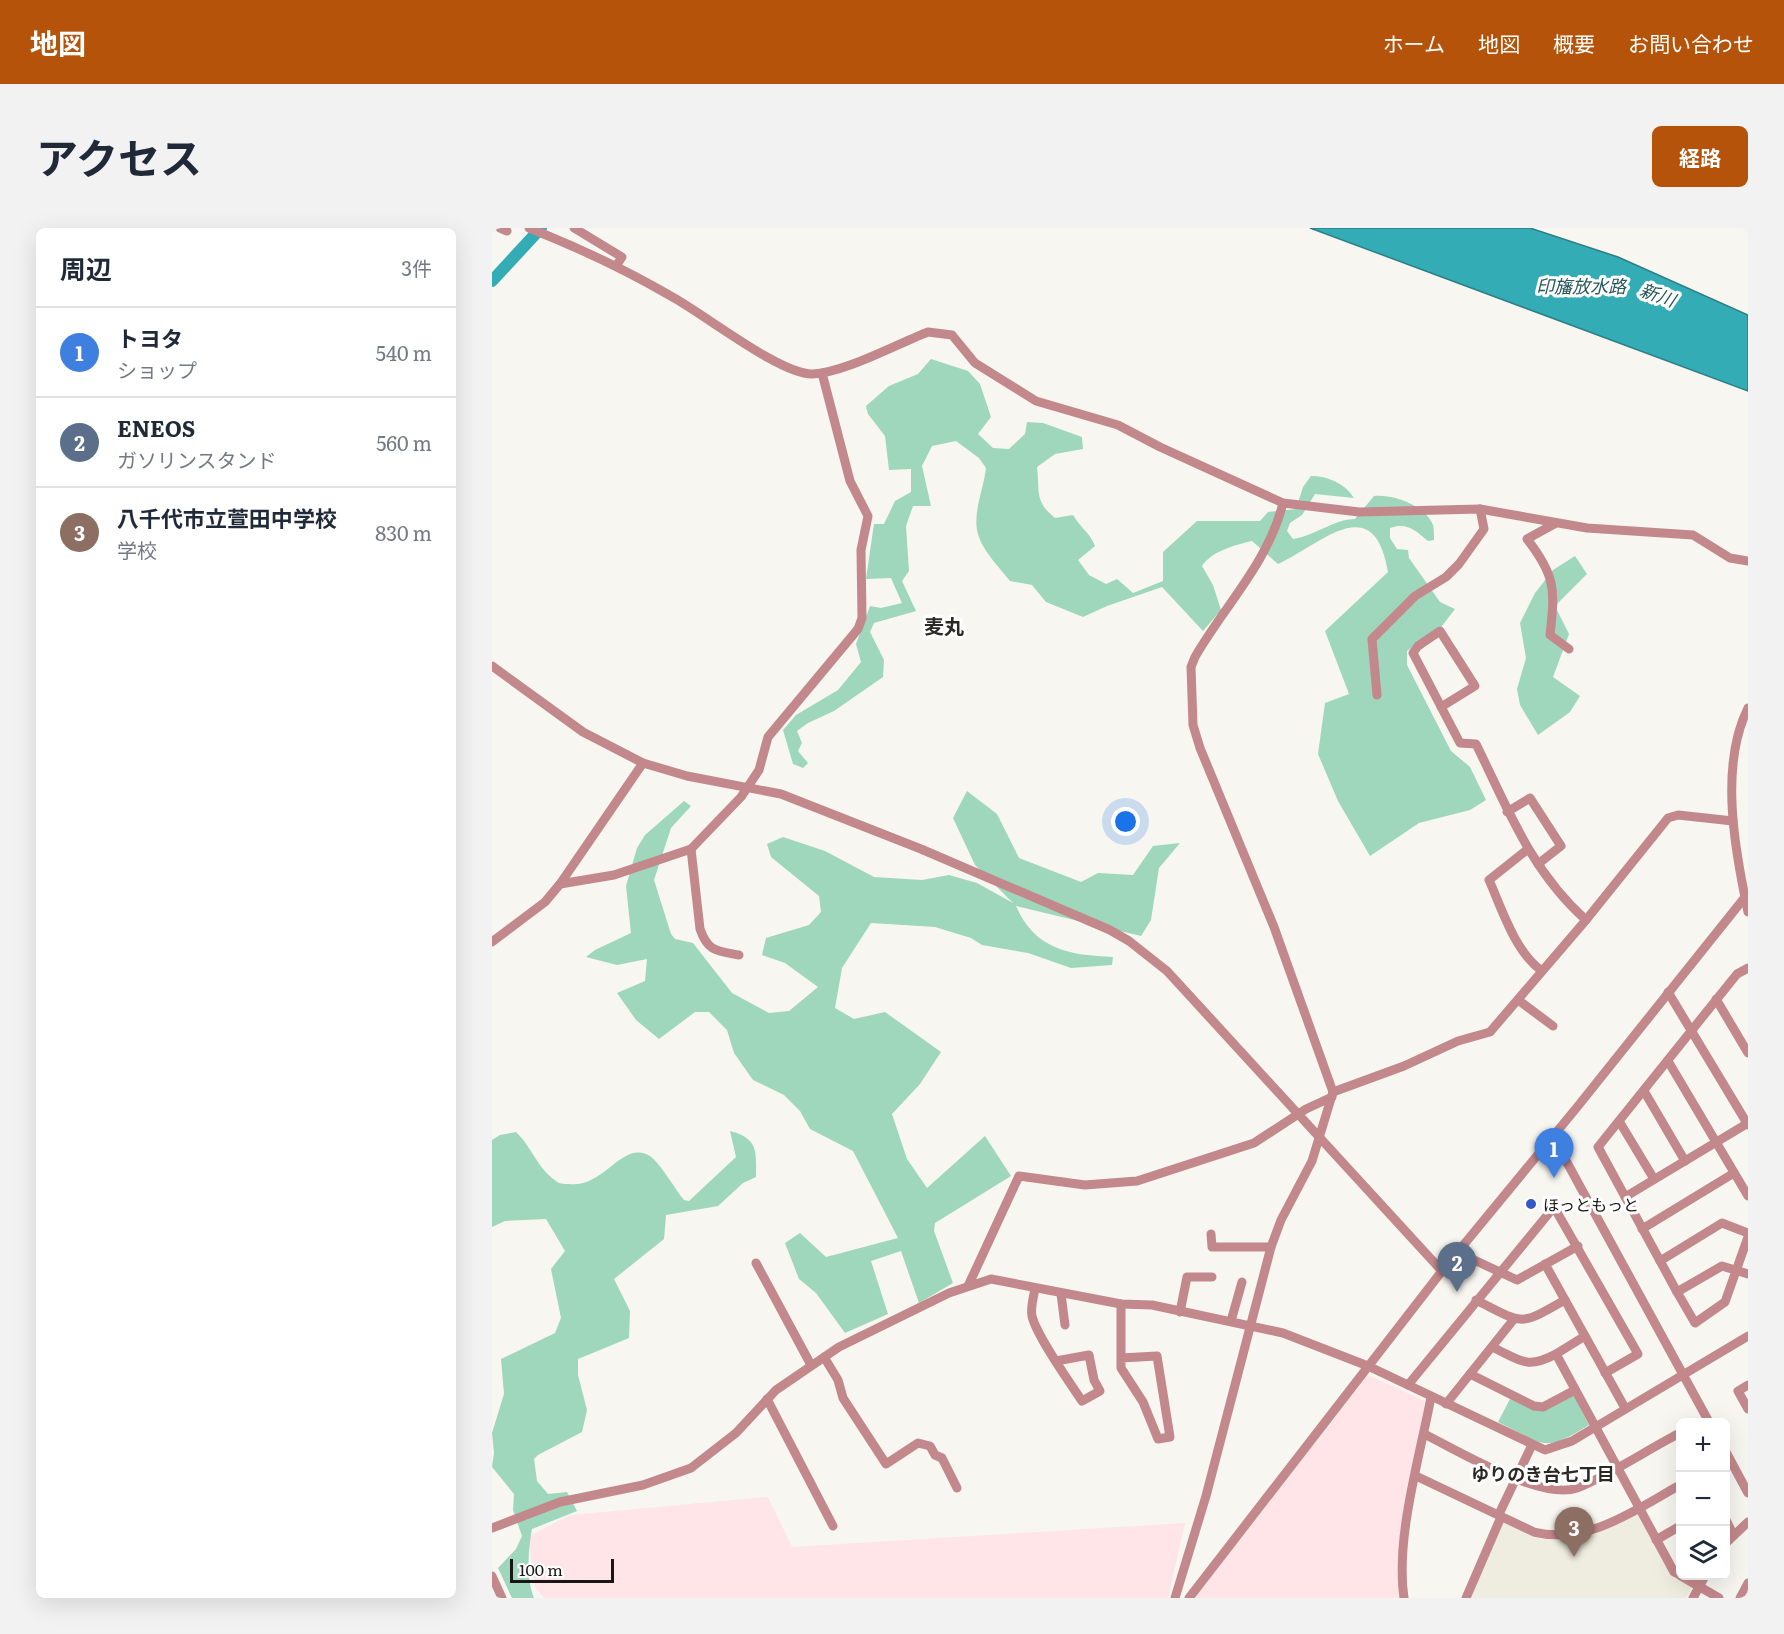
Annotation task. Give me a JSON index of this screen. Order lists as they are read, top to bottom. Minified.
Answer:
{"districts":["麦丸","ゆりのき台七丁目"],"water":["印旛放水路","新川"],"places":["ほっともっと"],"scale_bar":"100 m","page":{"header":"地図","nav":["ホーム","地図","概要","お問い合わせ"],"title":"アクセス","buttons":"経路","heading":["周辺","3件"],"list":[{"mark":"1","name":"トヨタ","note":"ショップ","value":"540 m"},{"mark":"2","name":"ENEOS","note":"ガソリンスタンド","value":"560 m"},{"mark":"3","name":"八千代市立萱田中学校","note":"学校","value":"830 m"}],"pins":["1","2","3"],"map_buttons":["+","−"],"scale":"100 m"}}
